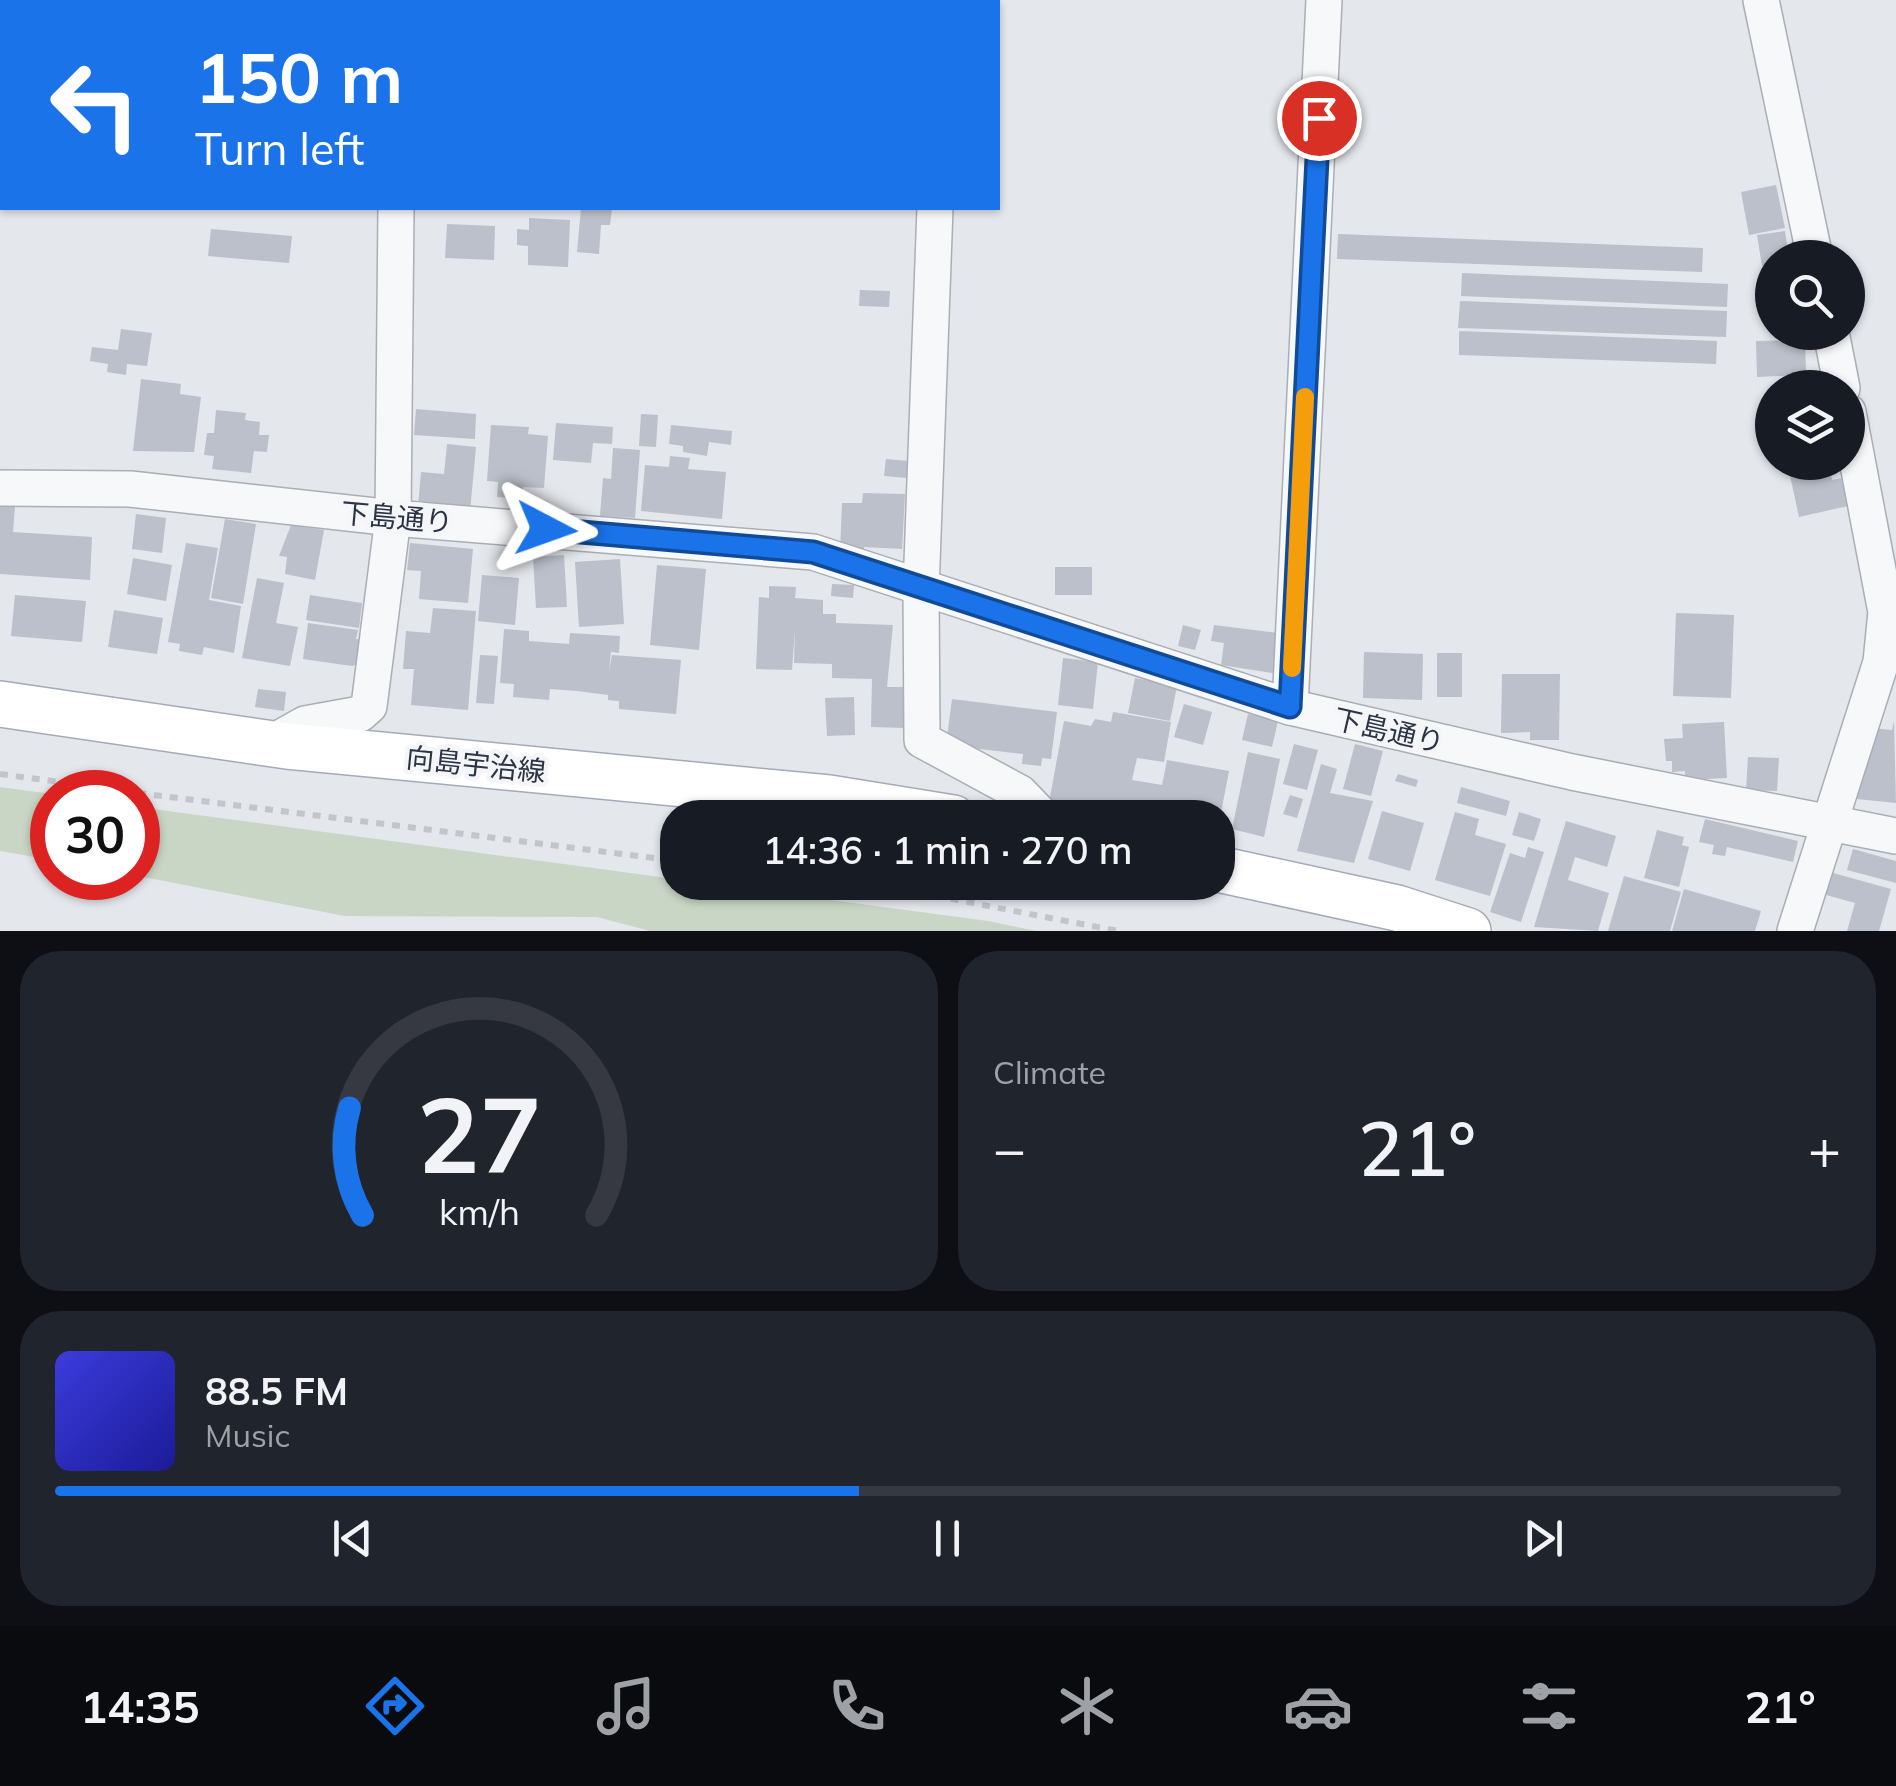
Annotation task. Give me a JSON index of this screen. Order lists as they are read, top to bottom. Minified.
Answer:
{"streets":{"main road":["向島宇治線"],"street":["下島通り"]},"page":{"turn":["150 m","Turn left"],"limit":"30","trip":"14:36 · 1 min · 270 m","tile":"Climate","heat":["−","21°","+"],"song":["88.5 FM","Music"],"tabs":["14:35","21°"],"gauge":["27","km/h"]}}
